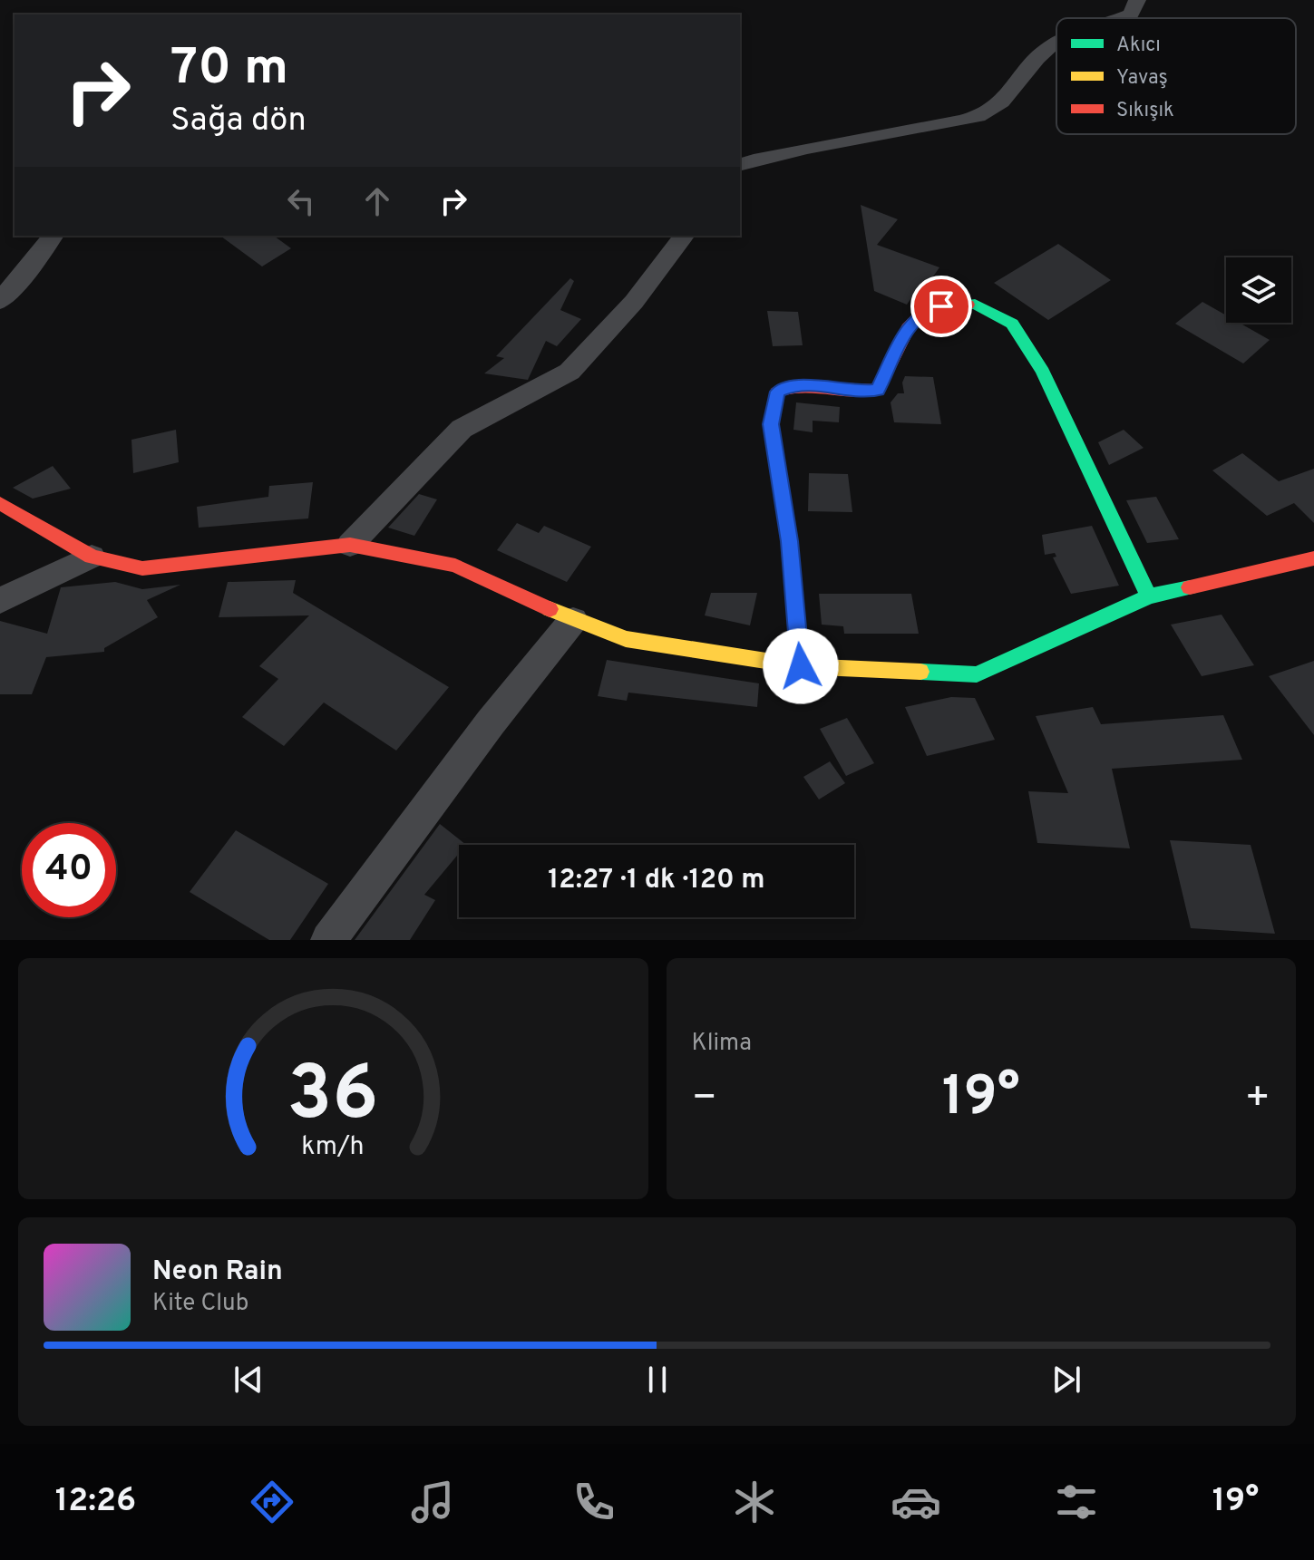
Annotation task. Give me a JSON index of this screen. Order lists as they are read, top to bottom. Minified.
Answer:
{"legend":["Akıcı","Yavaş","Sıkışık"],"page":{"turn":["70 m","Sağa dön"],"limit":"40","trip":"12:27 · 1 dk · 120 m","tile":"Klima","heat":["−","19°","+"],"song":["Neon Rain","Kite Club"],"tabs":["12:26","19°"],"gauge":["36","km/h"]}}
